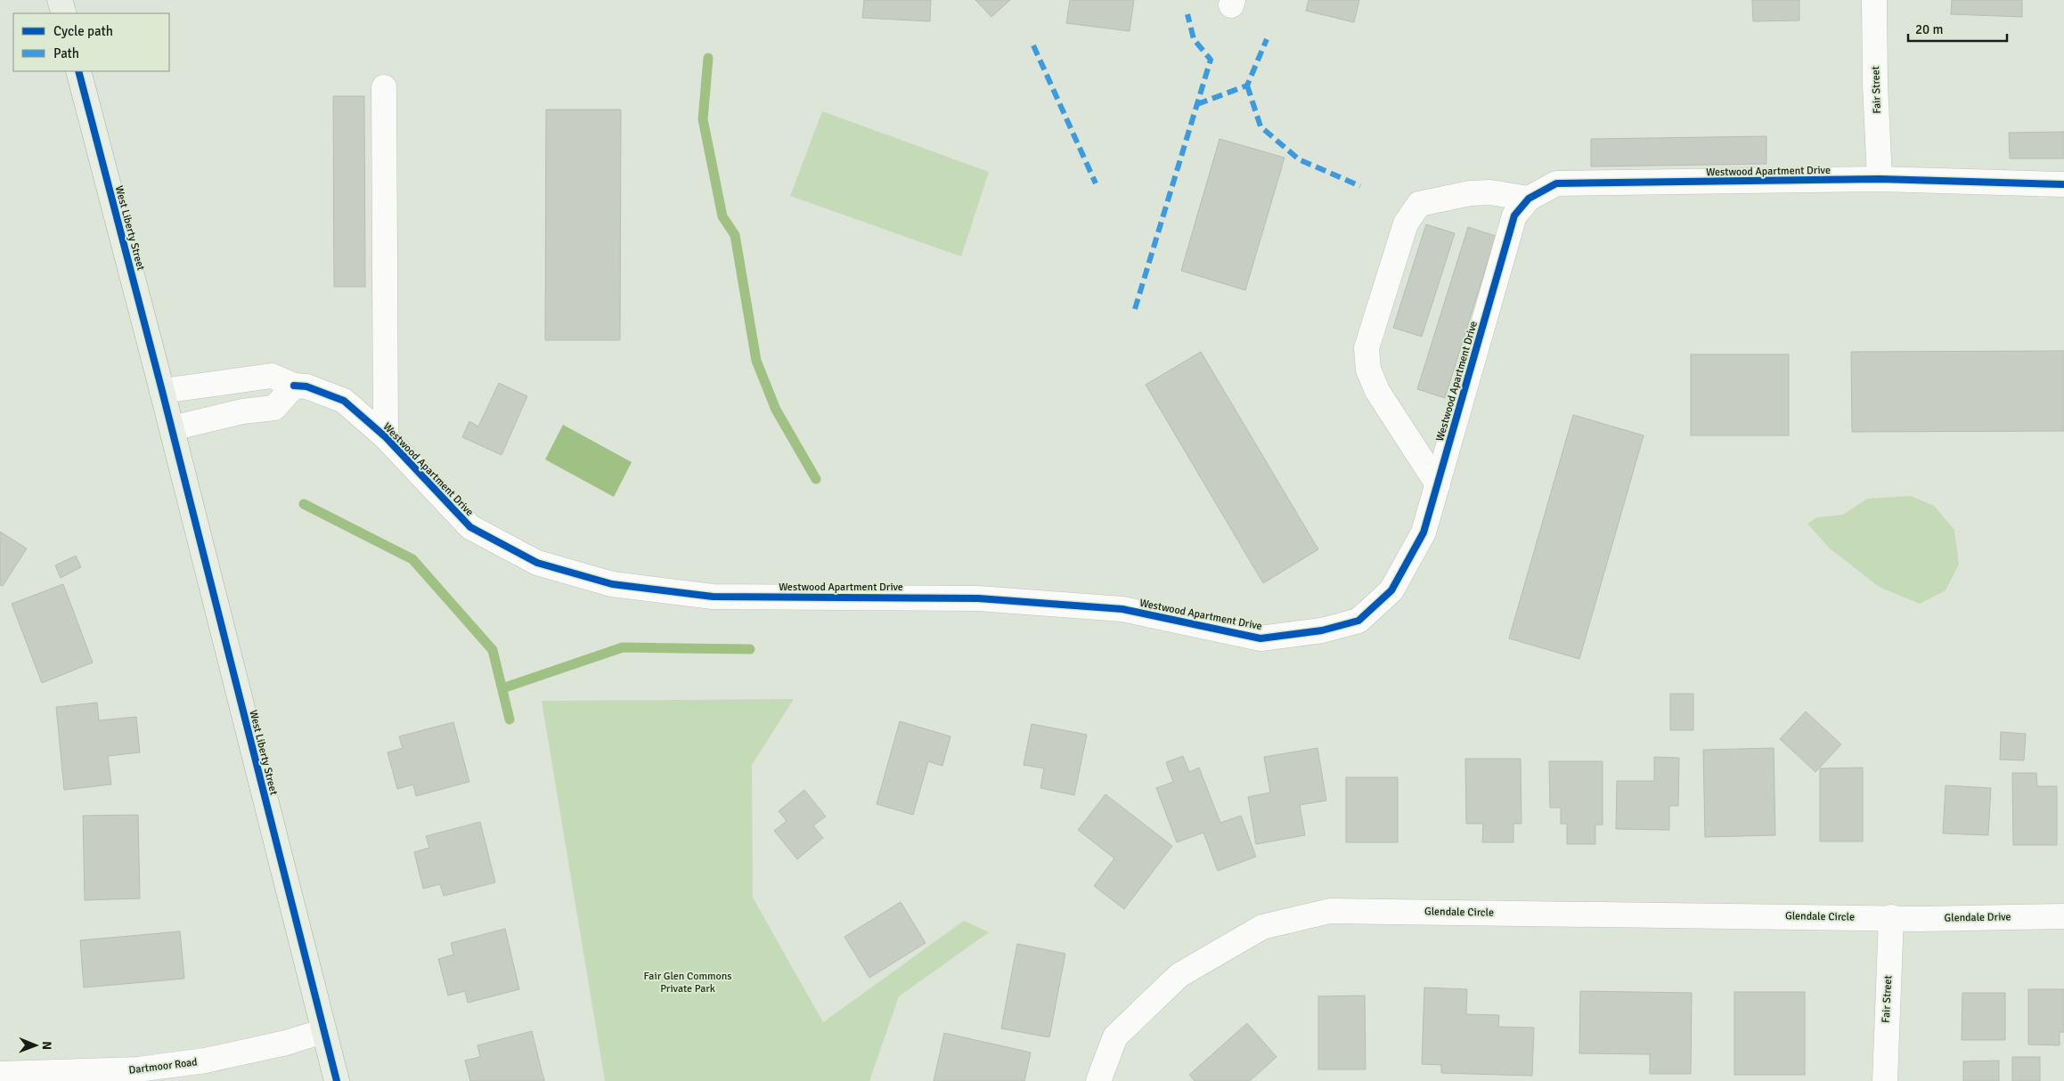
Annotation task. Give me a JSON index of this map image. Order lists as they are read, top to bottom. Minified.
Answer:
{"streets":{"main road":["West Liberty Street"],"street":["Fair Street","Westwood Apartment Drive","Glendale Circle","Glendale Drive","Dartmoor Road"]},"crossings":[["Fair Street","Westwood Apartment Drive"],["Fair Street","Glendale Circle"],["Fair Street","Glendale Drive"],["West Liberty Street","Dartmoor Road"],["Glendale Circle","Glendale Drive"]],"parks":["Fair Glen Commons Private Park"],"legend":["Cycle path","Path"],"scale_bar":"20 m","north":"right"}
